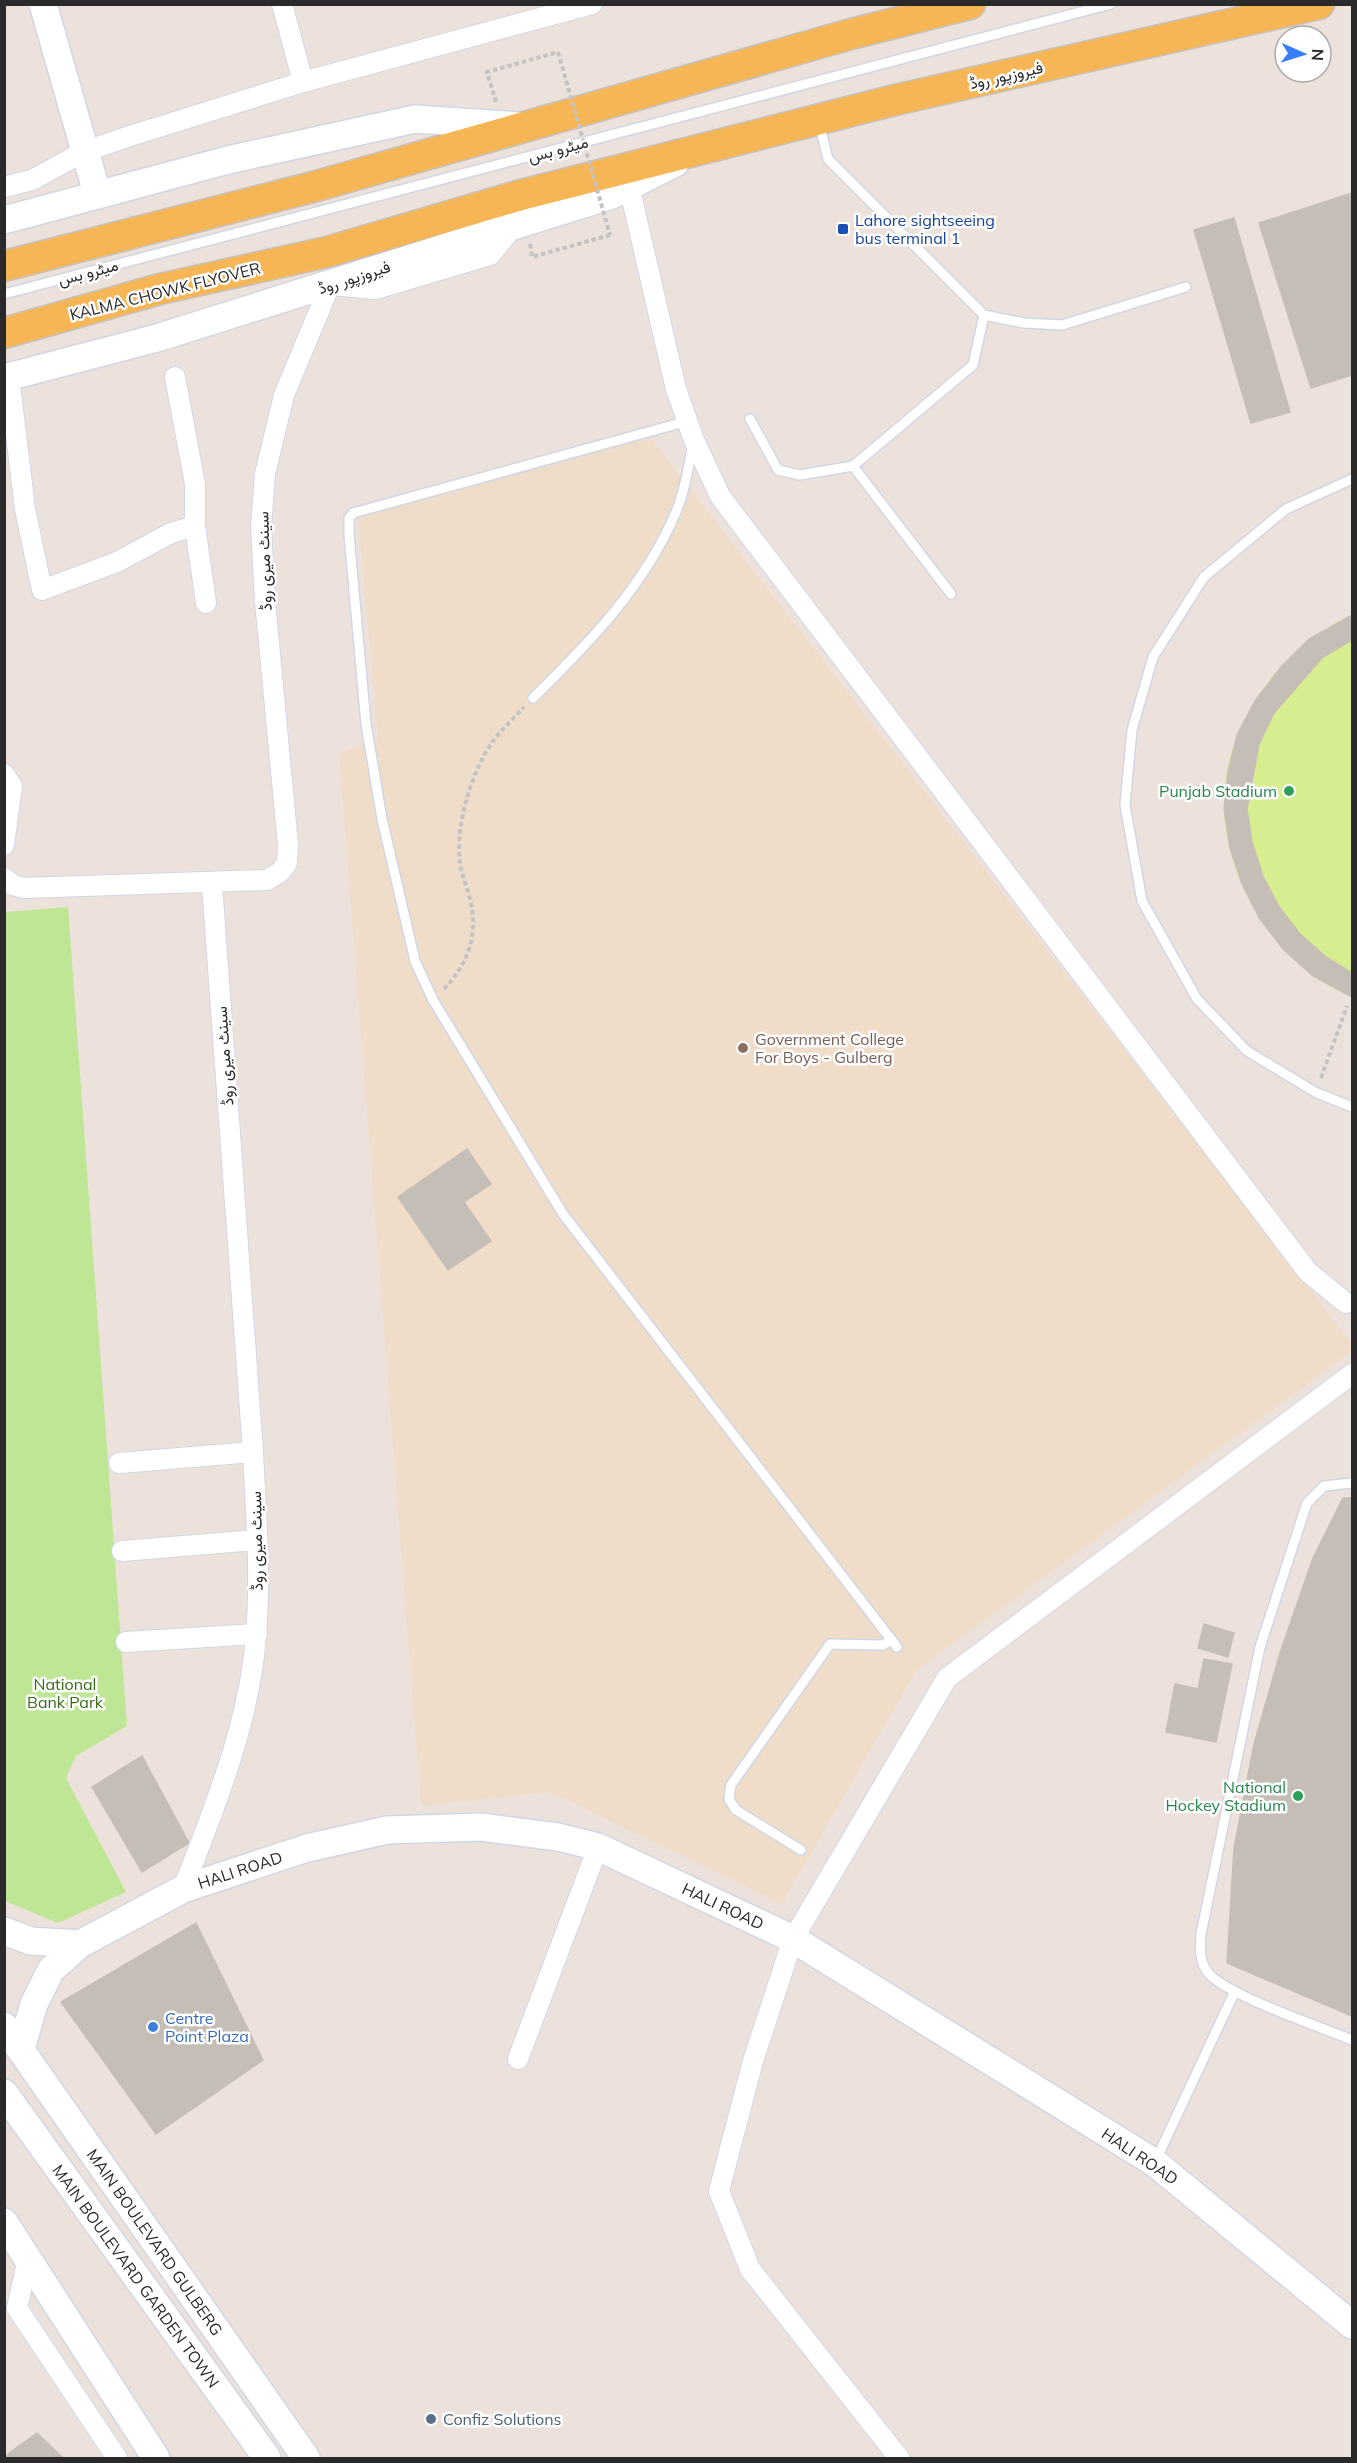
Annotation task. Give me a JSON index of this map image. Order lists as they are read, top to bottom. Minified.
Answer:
{"streets":{"main road":["فیروزپور روڈ","KALMA CHOWK FLYOVER","HALI ROAD","MAIN BOULEVARD GULBERG","MAIN BOULEVARD GARDEN TOWN"],"street":["سینٹ میری روڈ"],"lane":["میٹرو بس"]},"crossings":[["فیروزپور روڈ","KALMA CHOWK FLYOVER"],["فیروزپور روڈ","سینٹ میری روڈ"],["سینٹ میری روڈ","HALI ROAD"],["HALI ROAD","MAIN BOULEVARD GULBERG"]],"parks":["National Bank Park"],"places":{"transit":["Lahore sightseeing bus terminal 1"],"other":["Punjab Stadium","Government College For Boys - Gulberg","National Hockey Stadium","Centre Point Plaza","Confiz Solutions"]},"north":"right"}
